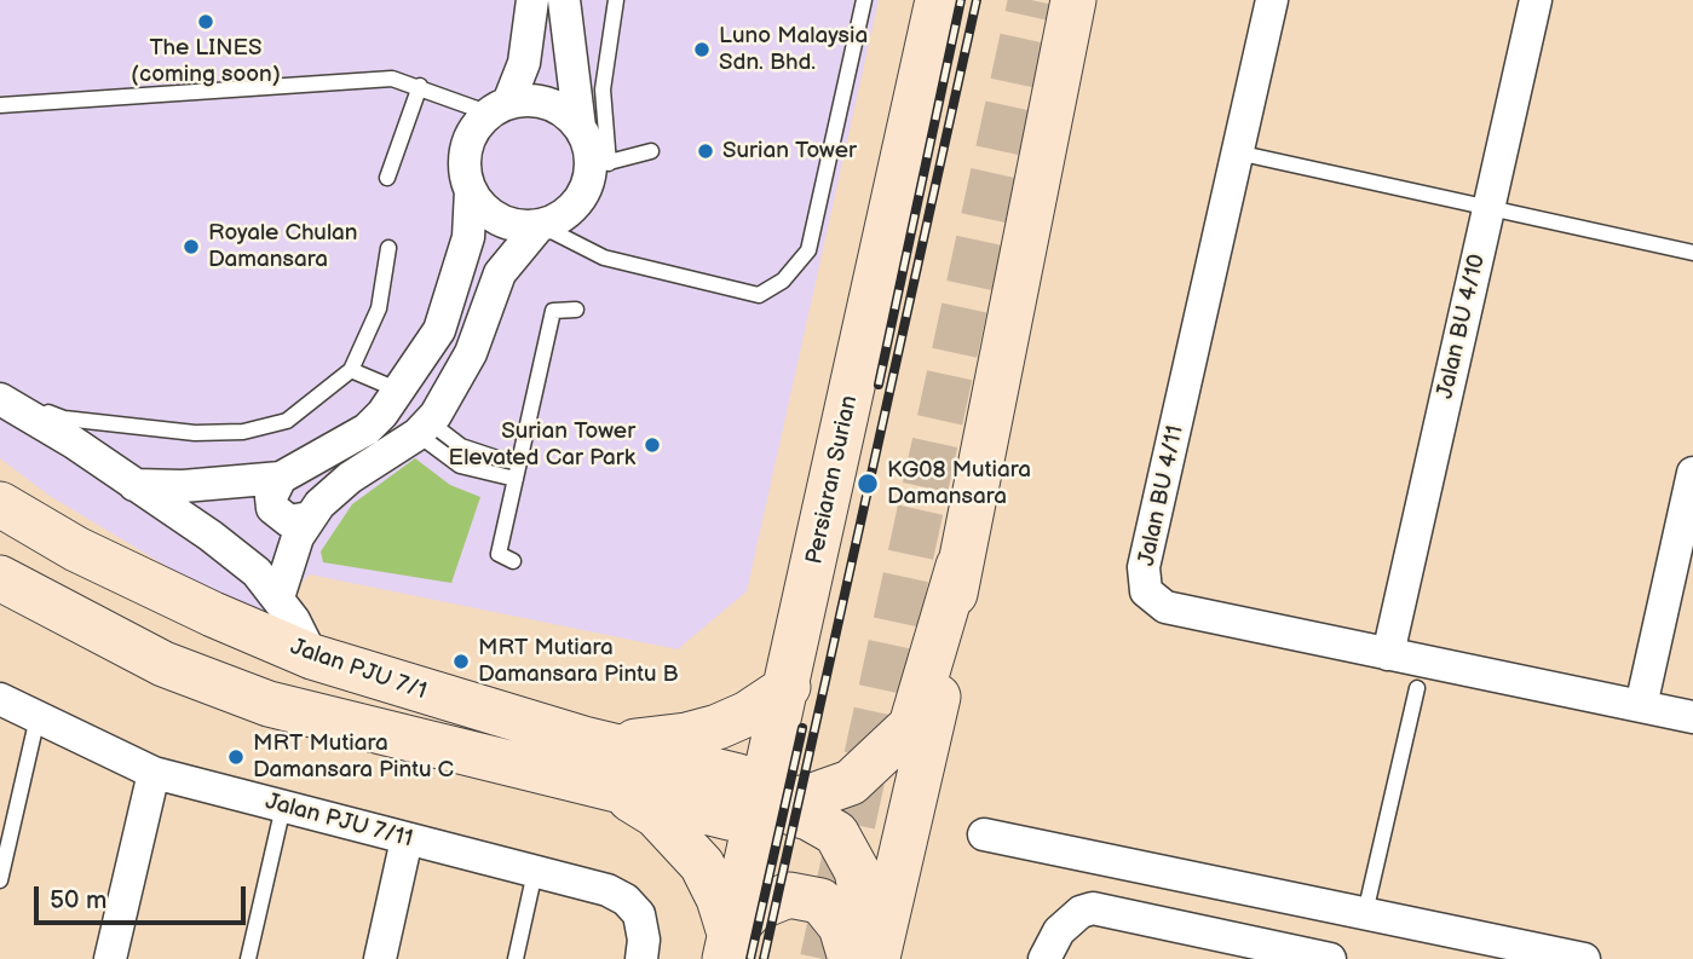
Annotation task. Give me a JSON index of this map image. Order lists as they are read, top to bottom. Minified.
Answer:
{"streets":{"street":["Jalan BU 4/10","Persiaran Surian","Jalan BU 4/11","Jalan PJU 7/1","Jalan PJU 7/11"]},"crossings":[["Jalan BU 4/10","Jalan BU 4/11"],["Persiaran Surian","Jalan PJU 7/1"]],"places":["The LINES (coming soon)","Luno Malaysia Sdn. Bhd.","Surian Tower","Royale Chulan Damansara","Surian Tower Elevated Car Park","KG08 Mutiara Damansara","MRT Mutiara Damansara Pintu B","MRT Mutiara Damansara Pintu C"],"scale_bar":"50 m"}
